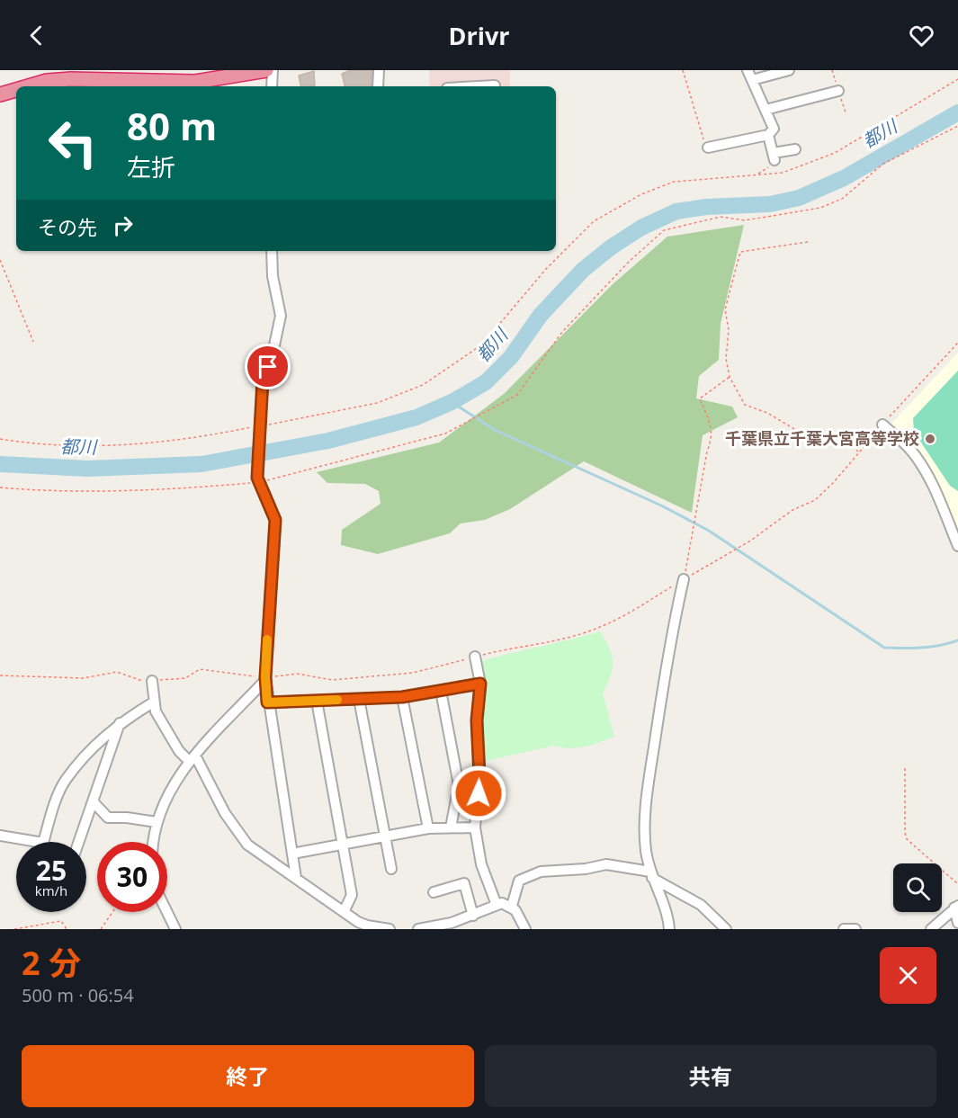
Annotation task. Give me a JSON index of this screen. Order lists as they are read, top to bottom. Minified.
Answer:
{"water":["都川"],"places":["千葉県立千葉大宮高等学校"],"page":{"header":"Drivr","turn":["80 m","左折"],"then":"その先","speed":"25 km/h","limit":"30","heading":["2 分","500 m · 06:54"],"buttons":["終了","共有"]}}
